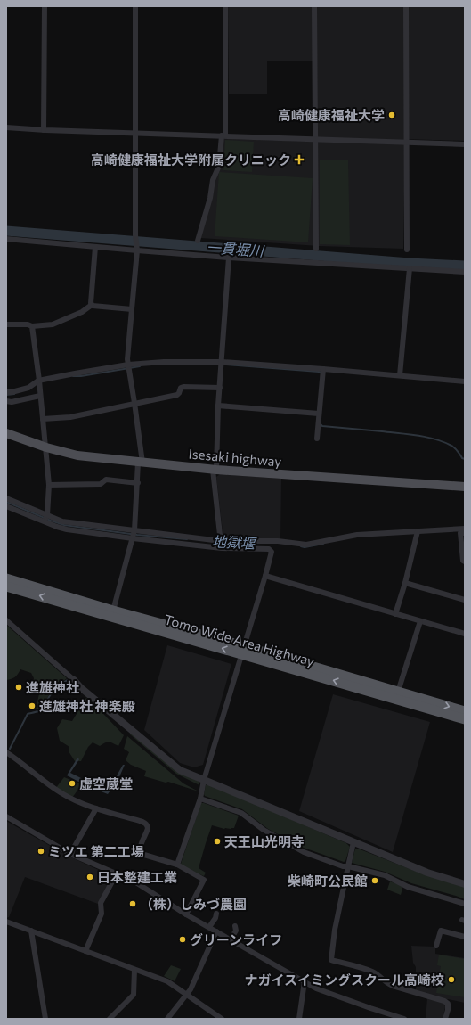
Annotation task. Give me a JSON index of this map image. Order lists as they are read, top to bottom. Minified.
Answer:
{"streets":{"highway":["Tomo Wide Area Highway"],"main road":["Isesaki highway"]},"water":["一貫堀川","地獄堰"],"places":{"other":["高崎健康福祉大学","進雄神社","進雄神社 神楽殿","虚空蔵堂","天王山光明寺","ミツエ 第二工場","日本整建工業","柴崎町公民館","（株）しみづ農園","グリーンライフ","ナガイスイミングスクール高崎校"],"health":["高崎健康福祉大学附属クリニック"]}}
